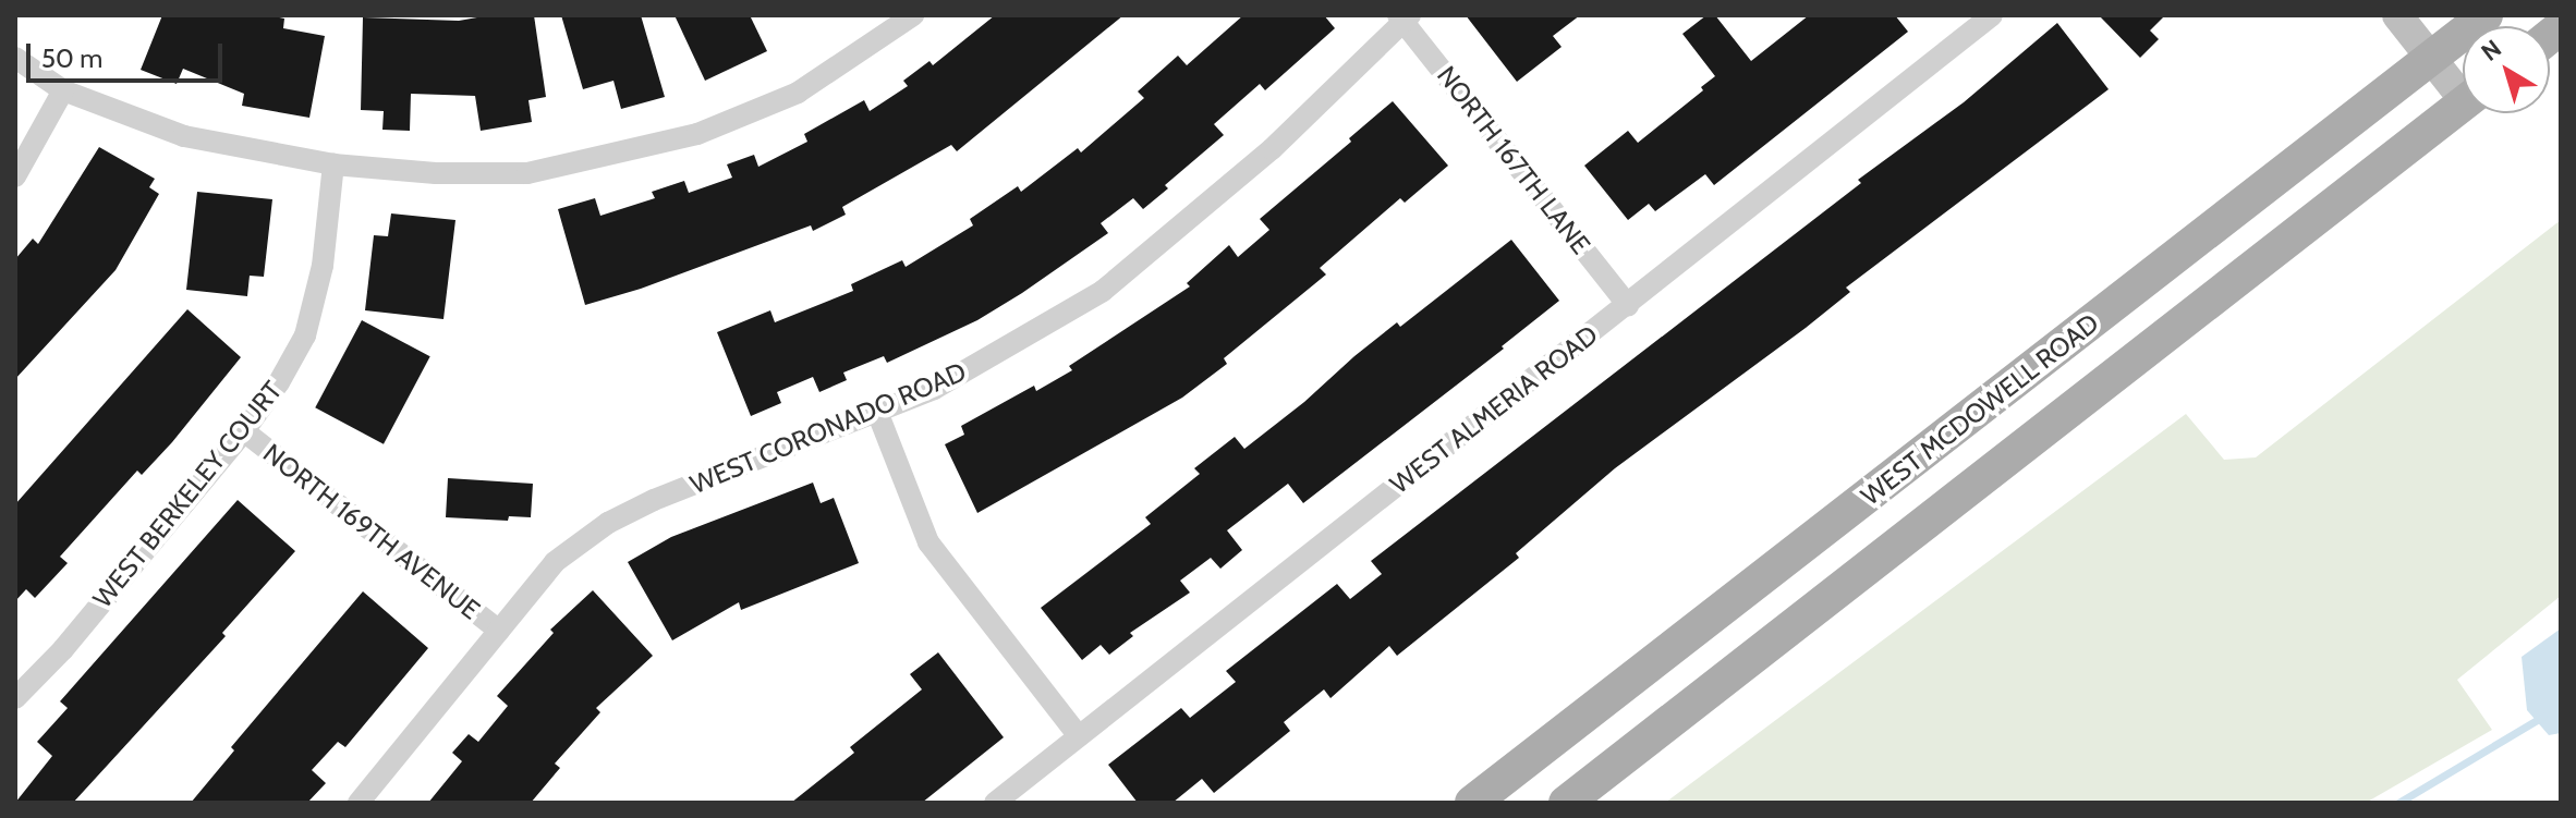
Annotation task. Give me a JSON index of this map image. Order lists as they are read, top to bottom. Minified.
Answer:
{"streets":{"main road":["WEST MCDOWELL ROAD"],"street":["NORTH 167TH LANE","WEST ALMERIA ROAD","WEST CORONADO ROAD","WEST BERKELEY COURT","NORTH 169TH AVENUE"]},"crossings":[["NORTH 167TH LANE","WEST ALMERIA ROAD"],["NORTH 167TH LANE","WEST CORONADO ROAD"],["WEST CORONADO ROAD","NORTH 169TH AVENUE"],["WEST BERKELEY COURT","NORTH 169TH AVENUE"]],"scale_bar":"50 m","north":"top left"}
